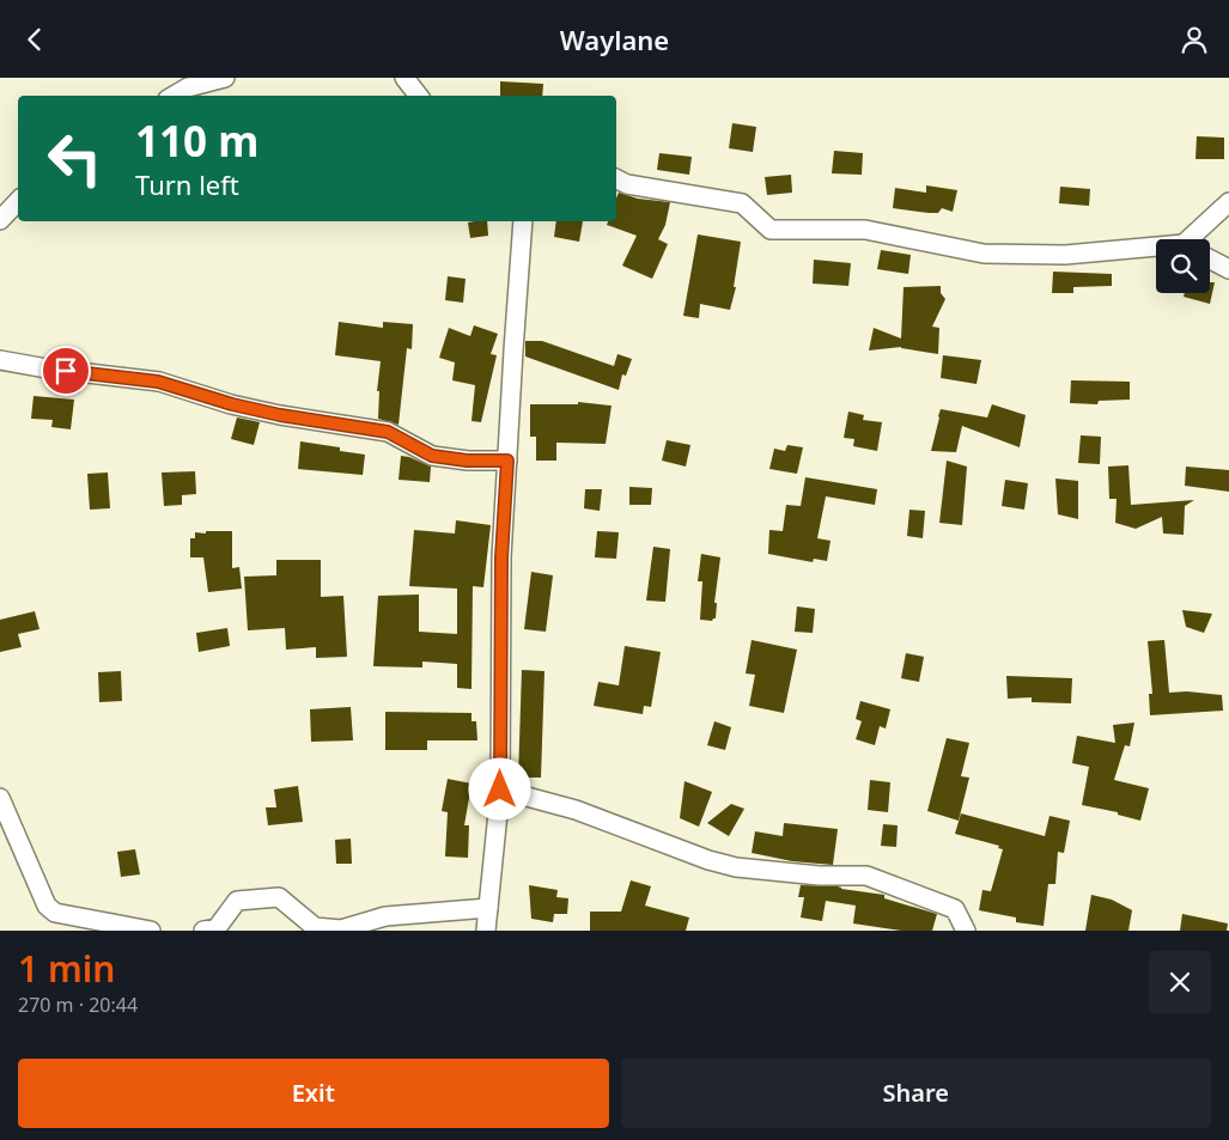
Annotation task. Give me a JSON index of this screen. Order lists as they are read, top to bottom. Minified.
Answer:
{"page":{"header":"Waylane","turn":["110 m","Turn left"],"heading":["1 min","270 m · 20:44"],"buttons":["Exit","Share"]}}
